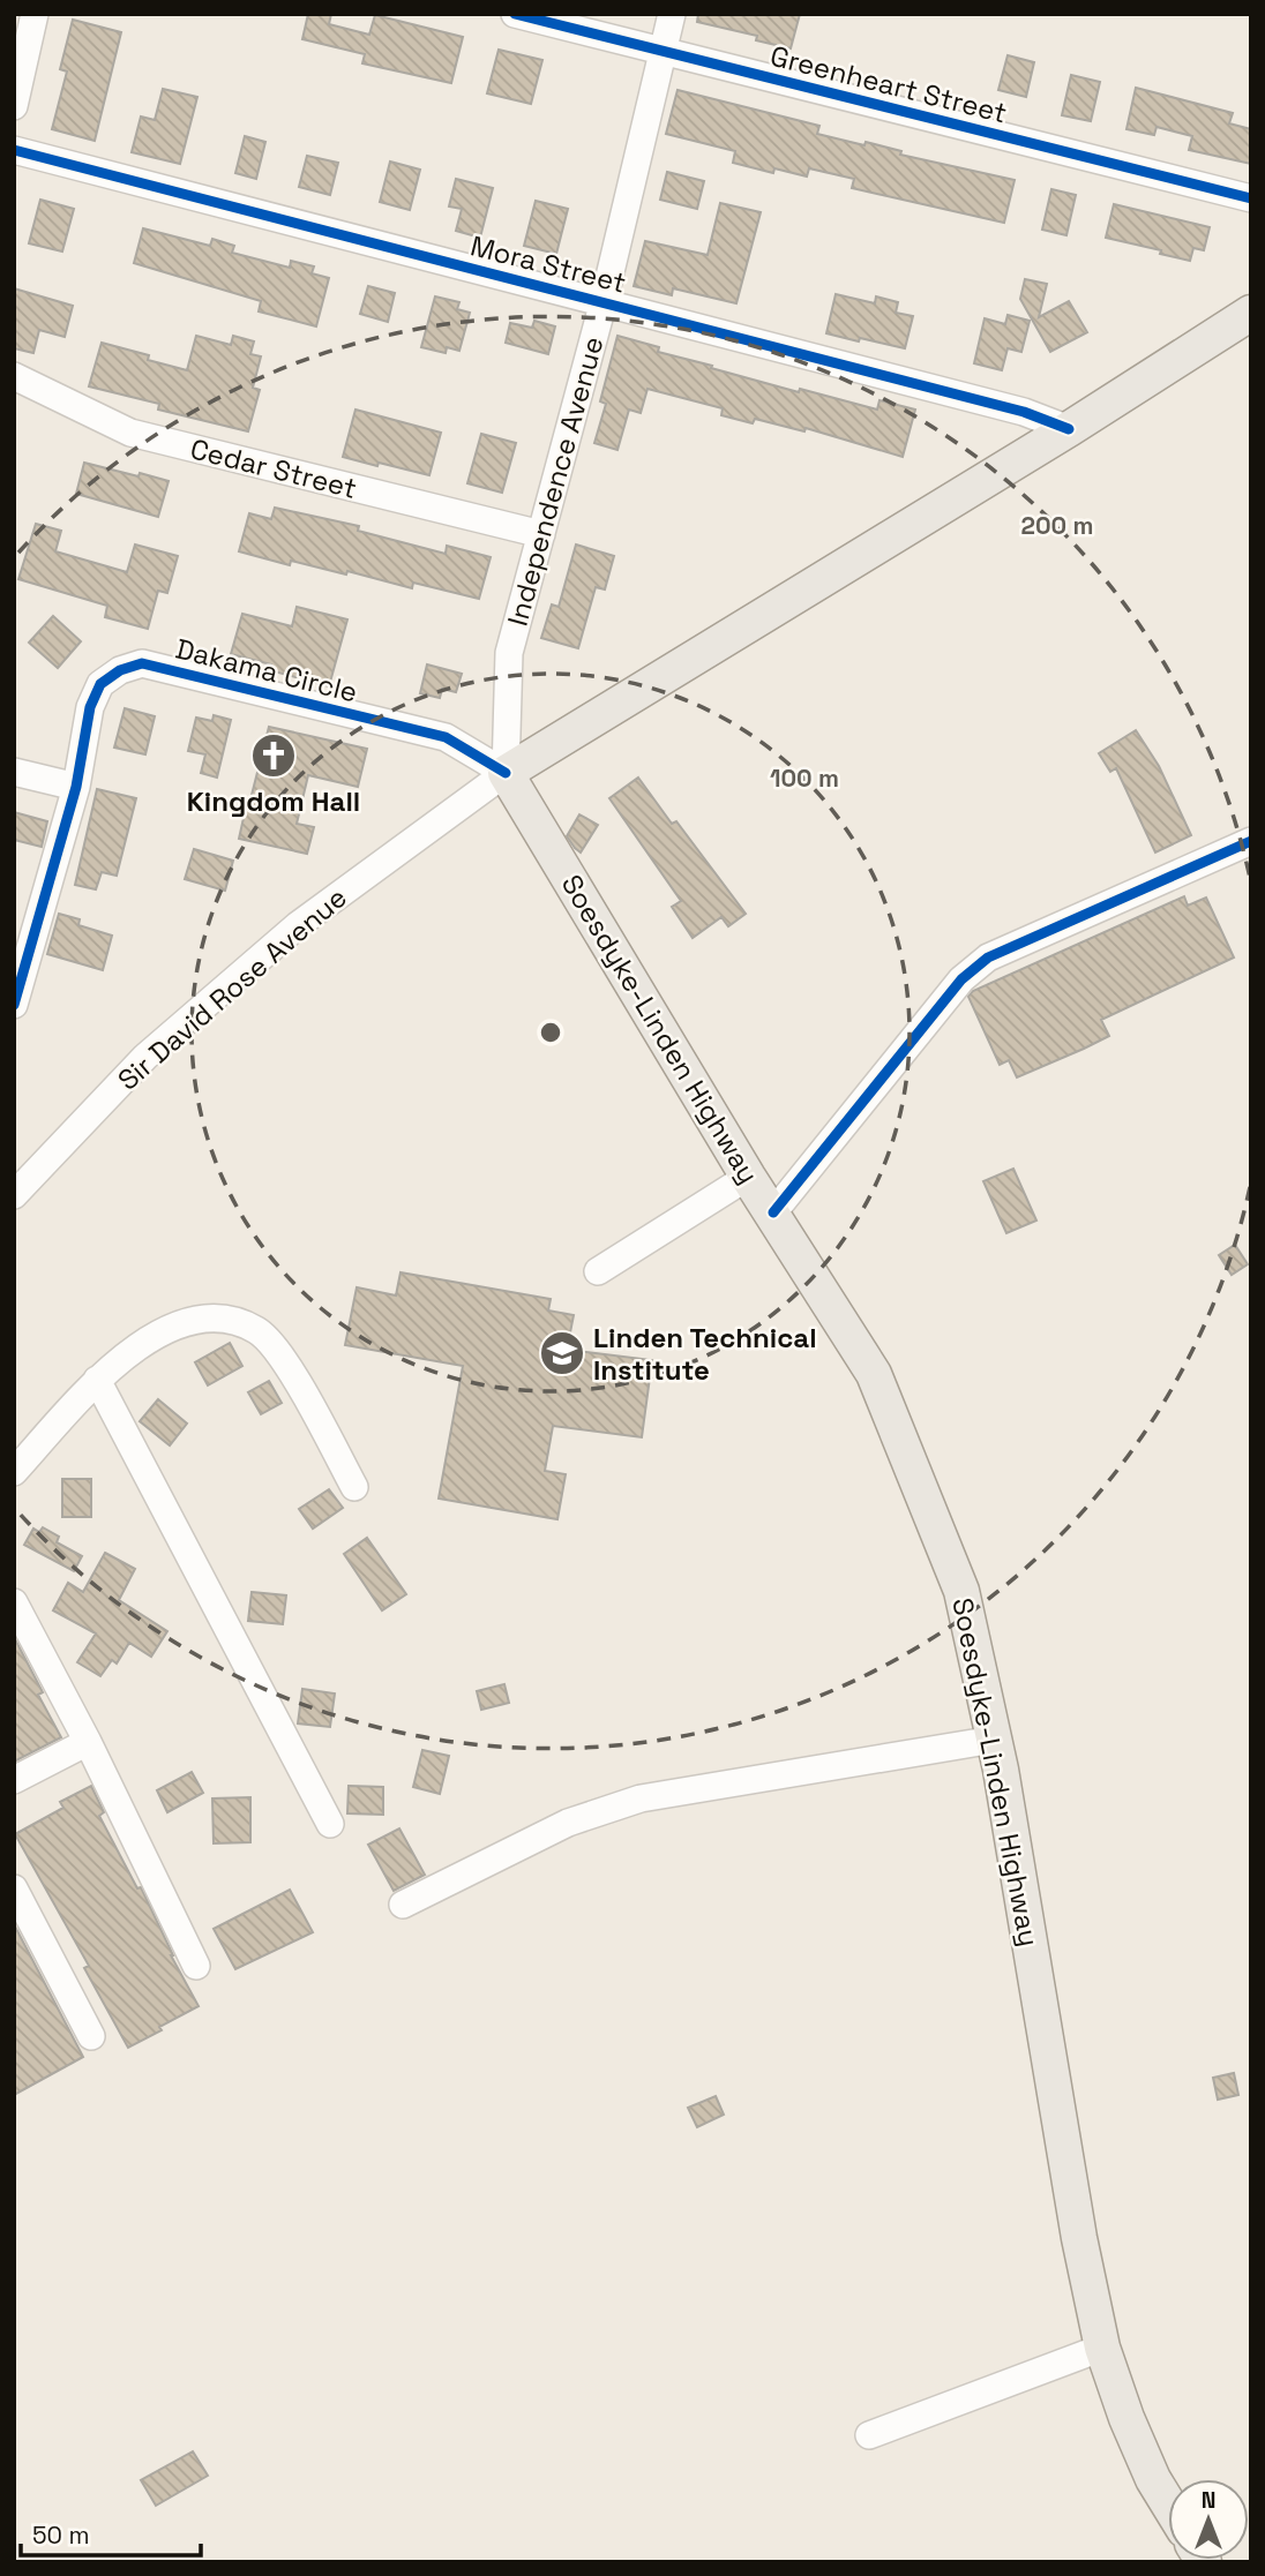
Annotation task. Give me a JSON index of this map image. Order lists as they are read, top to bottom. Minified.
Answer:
{"streets":{"main road":["Soesdyke-Linden Highway"],"street":["Greenheart Street","Mora Street","Cedar Street","Independence Avenue","Dakama Circle","Sir David Rose Avenue"]},"crossings":[["Greenheart Street","Independence Avenue"],["Mora Street","Independence Avenue"],["Cedar Street","Independence Avenue"],["Independence Avenue","Dakama Circle"],["Independence Avenue","Sir David Rose Avenue"],["Independence Avenue","Soesdyke-Linden Highway"],["Dakama Circle","Sir David Rose Avenue"],["Dakama Circle","Soesdyke-Linden Highway"],["Sir David Rose Avenue","Soesdyke-Linden Highway"]],"places":{"church":["Kingdom Hall"],"school or university":["Linden Technical Institute"]},"scale_bar":"50 m","north":"top","rings":["200 m","100 m"]}
